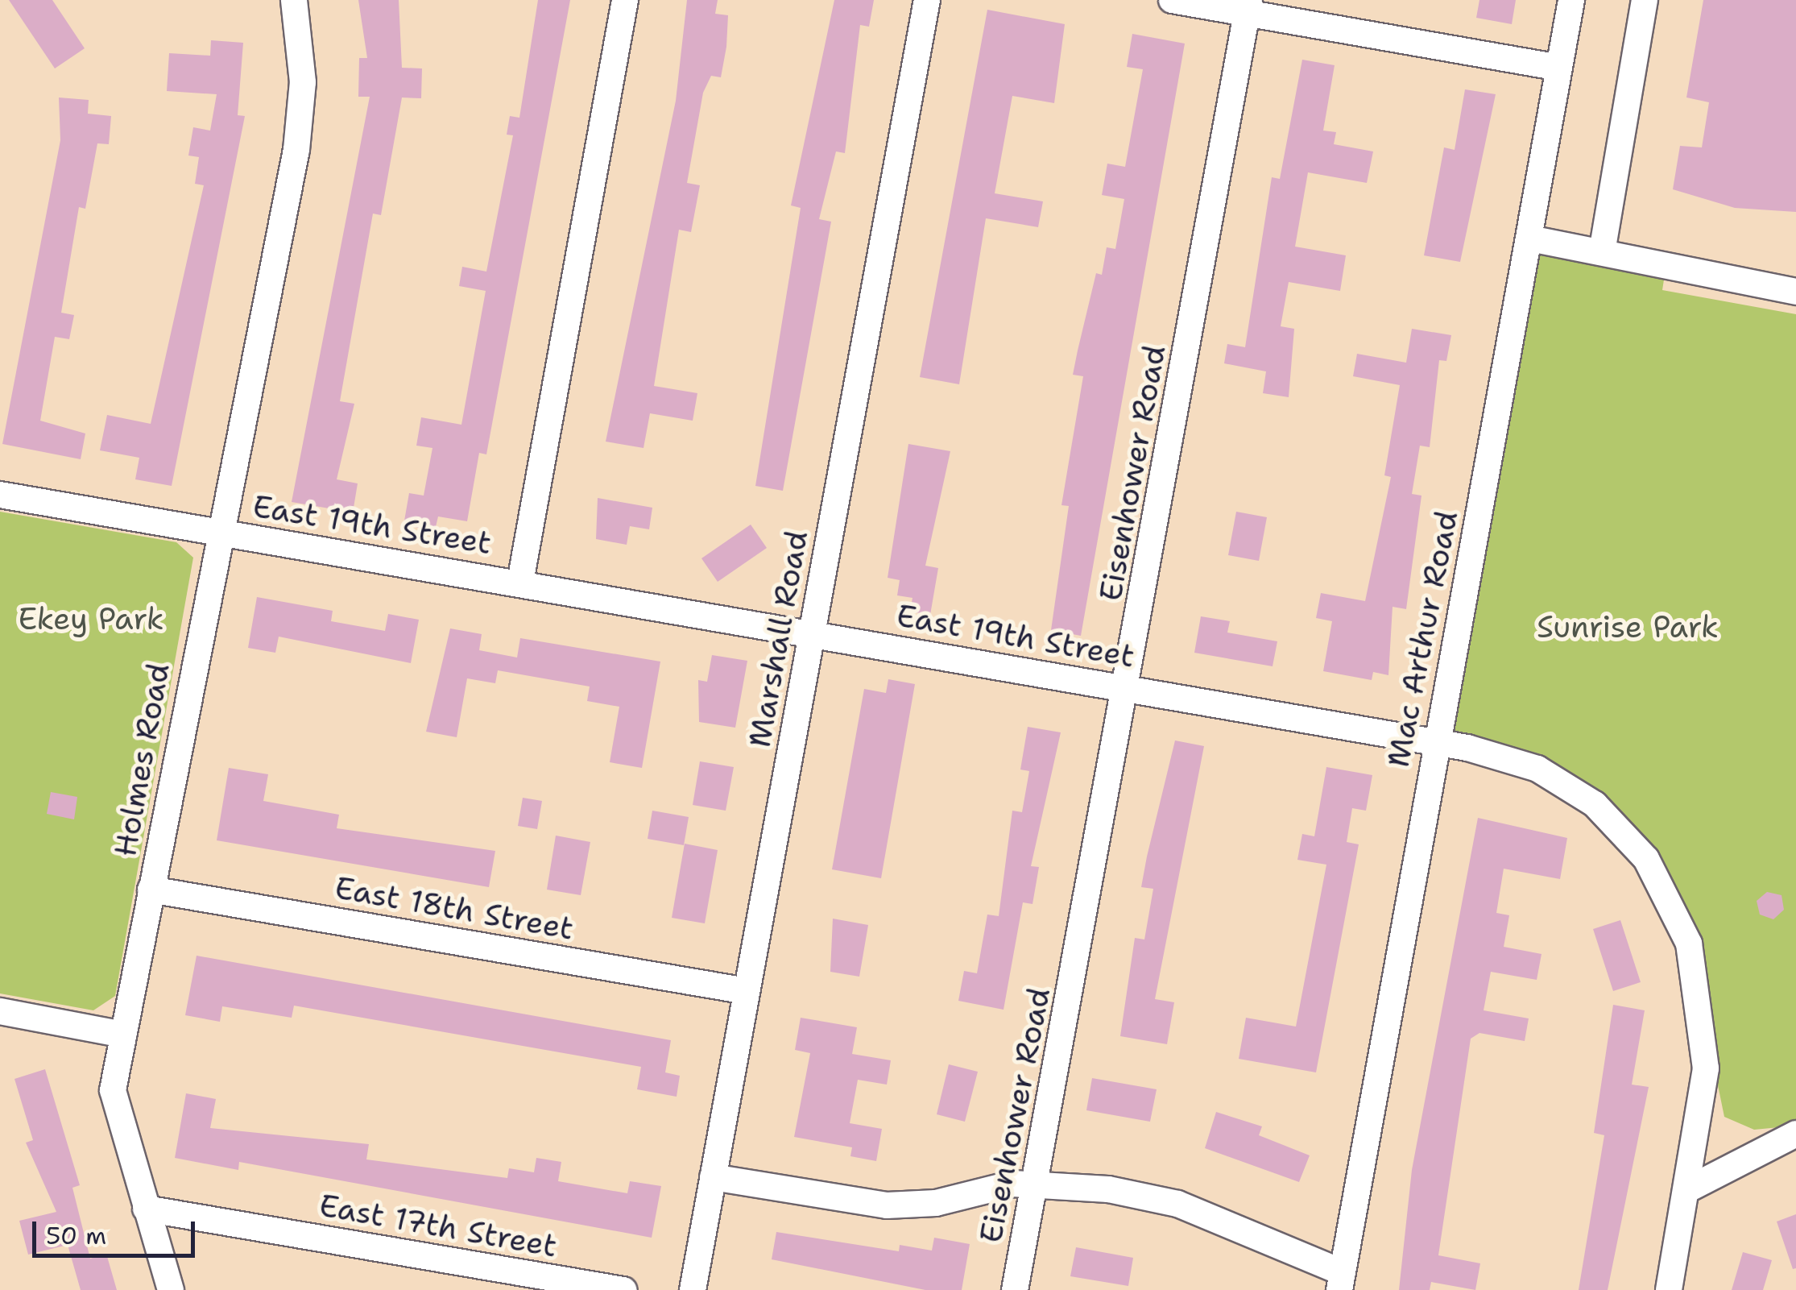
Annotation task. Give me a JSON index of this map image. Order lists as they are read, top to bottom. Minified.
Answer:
{"streets":{"street":["Eisenhower Road","East 19th Street","Marshall Road","Mac Arthur Road","Holmes Road","East 18th Street","East 17th Street"]},"crossings":[["Eisenhower Road","East 19th Street"],["East 19th Street","Marshall Road"],["East 19th Street","Mac Arthur Road"],["East 19th Street","Holmes Road"],["Marshall Road","East 18th Street"],["Holmes Road","East 18th Street"],["Holmes Road","East 17th Street"]],"parks":["Ekey Park","Sunrise Park"],"scale_bar":"50 m"}
